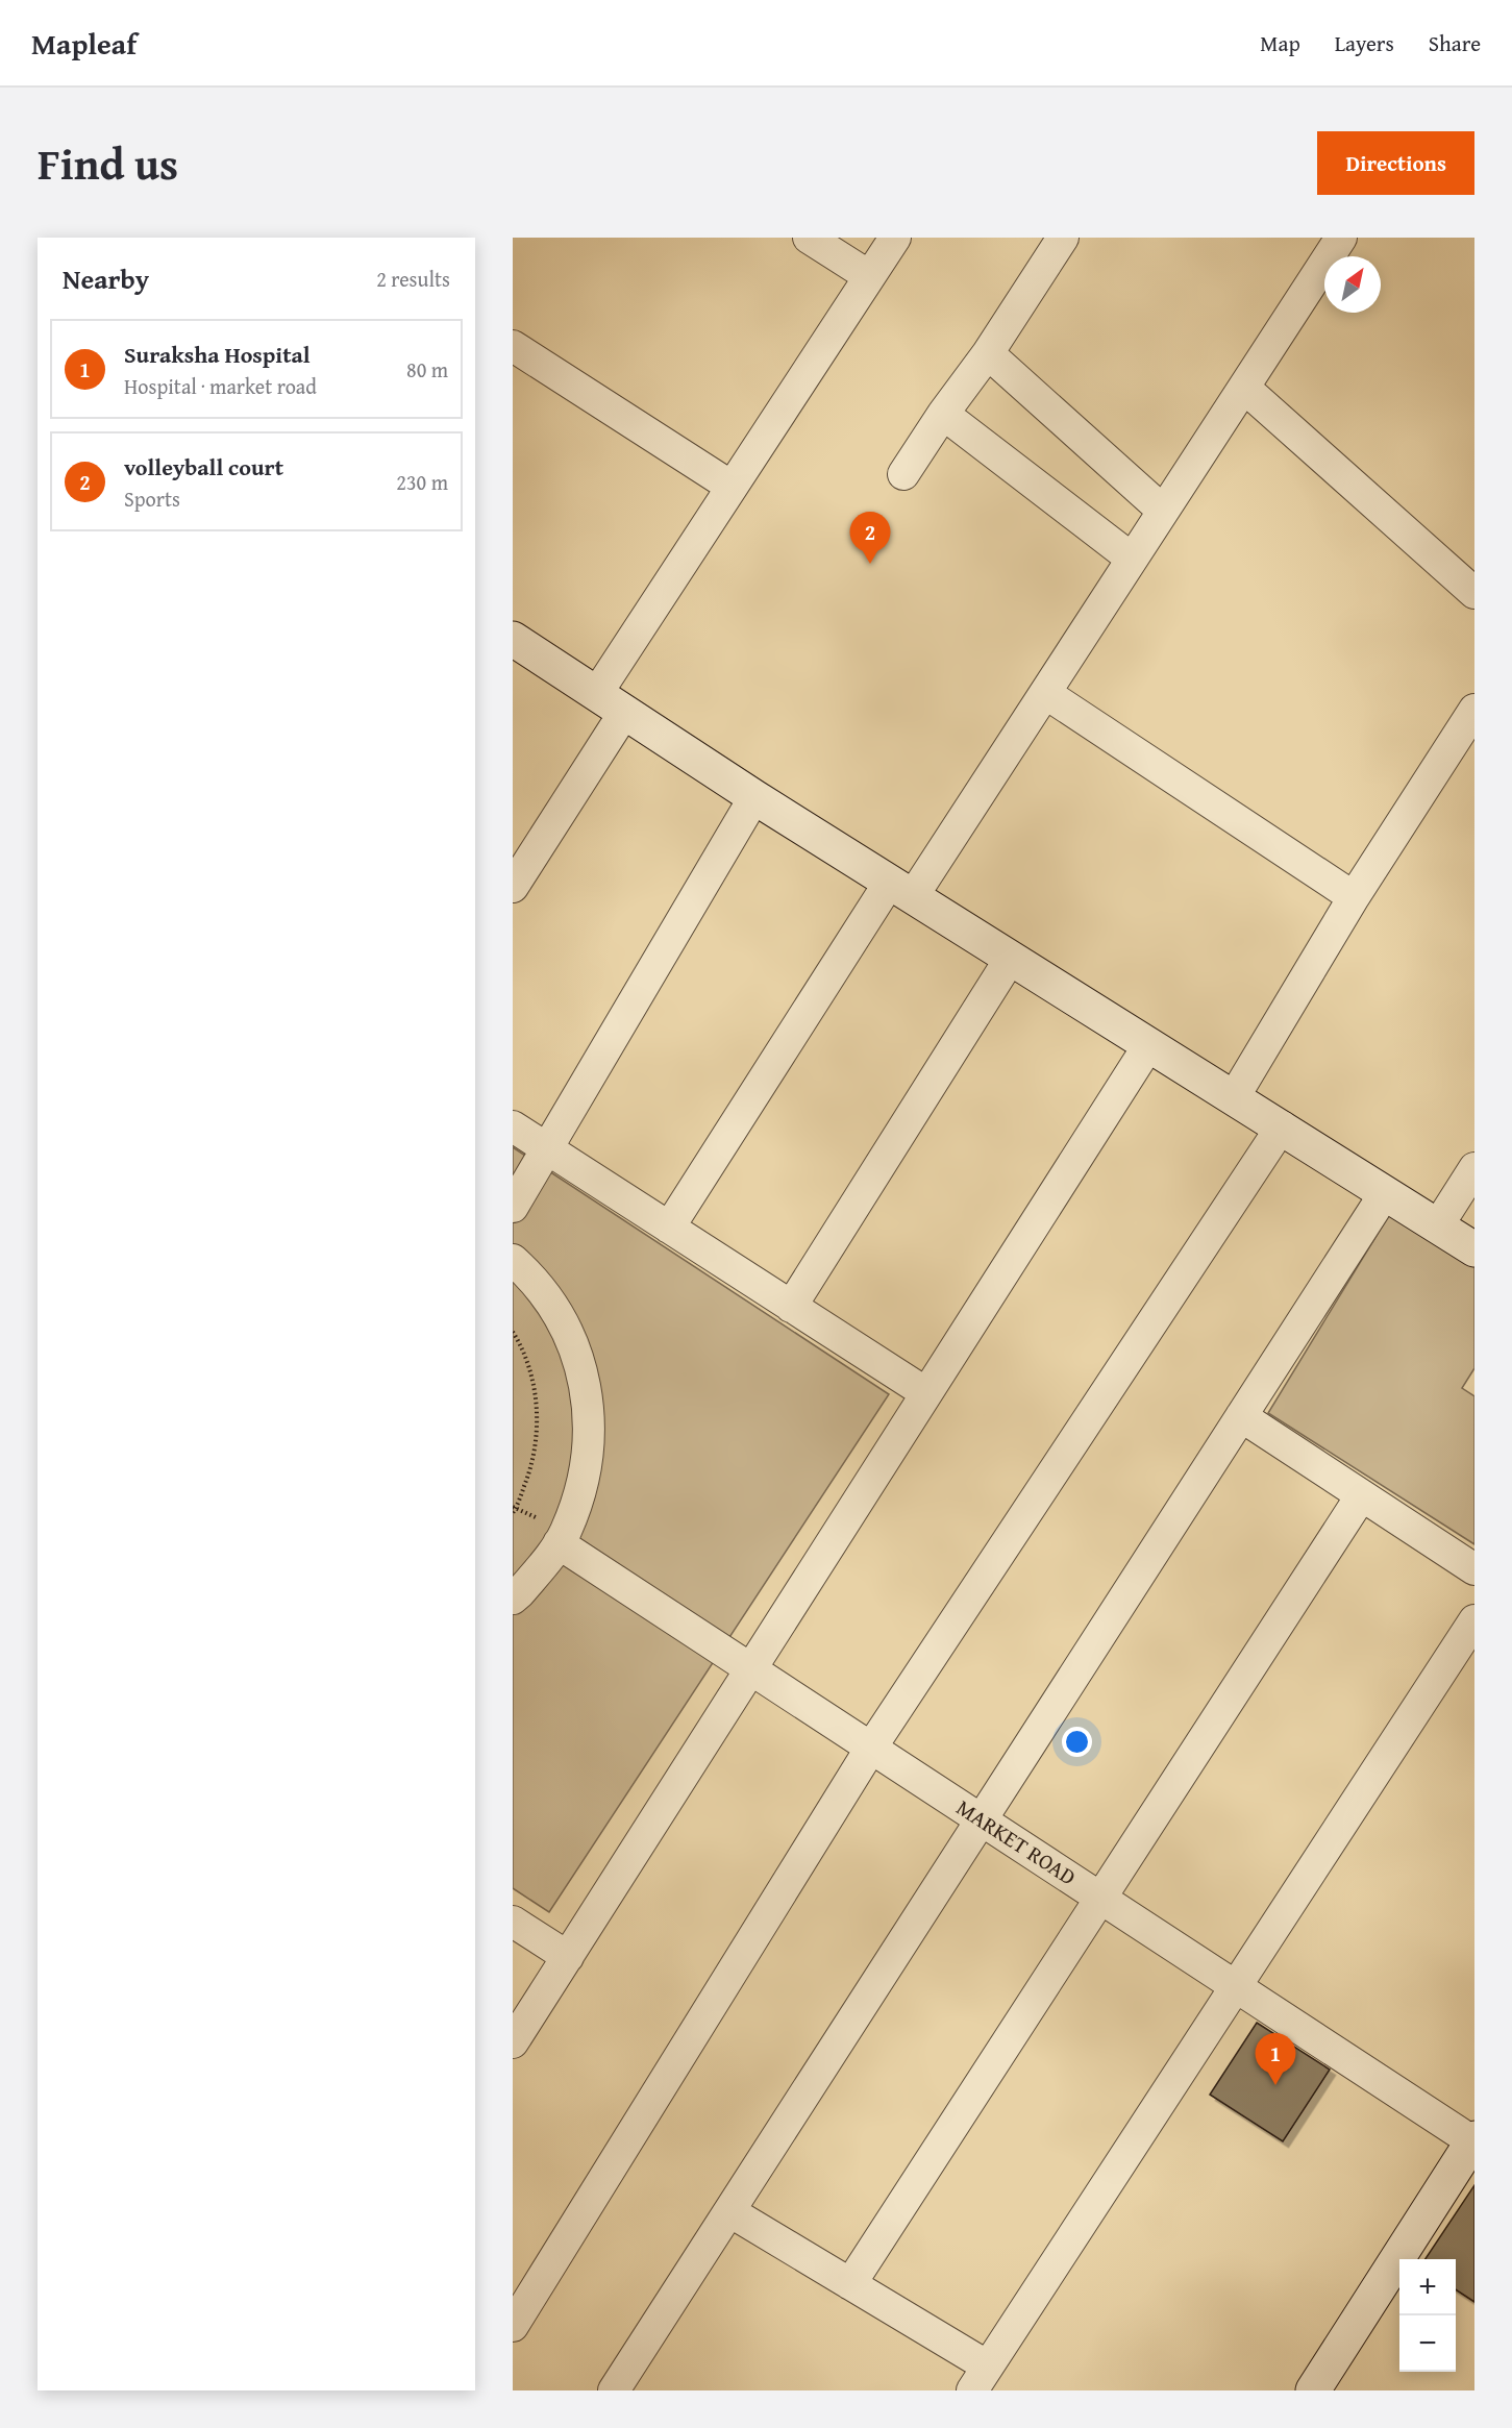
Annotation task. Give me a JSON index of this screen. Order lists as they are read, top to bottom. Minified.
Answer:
{"streets":{"street":["MARKET ROAD"]},"north":"top right","page":{"header":"Mapleaf","nav":["Map","Layers","Share"],"title":"Find us","buttons":"Directions","heading":["Nearby","2 results"],"list":[{"mark":"1","name":"Suraksha Hospital","note":"Hospital · market road","value":"80 m"},{"mark":"2","name":"volleyball court","note":"Sports","value":"230 m"}],"pins":["2","1"],"map_buttons":["+","−"]}}
